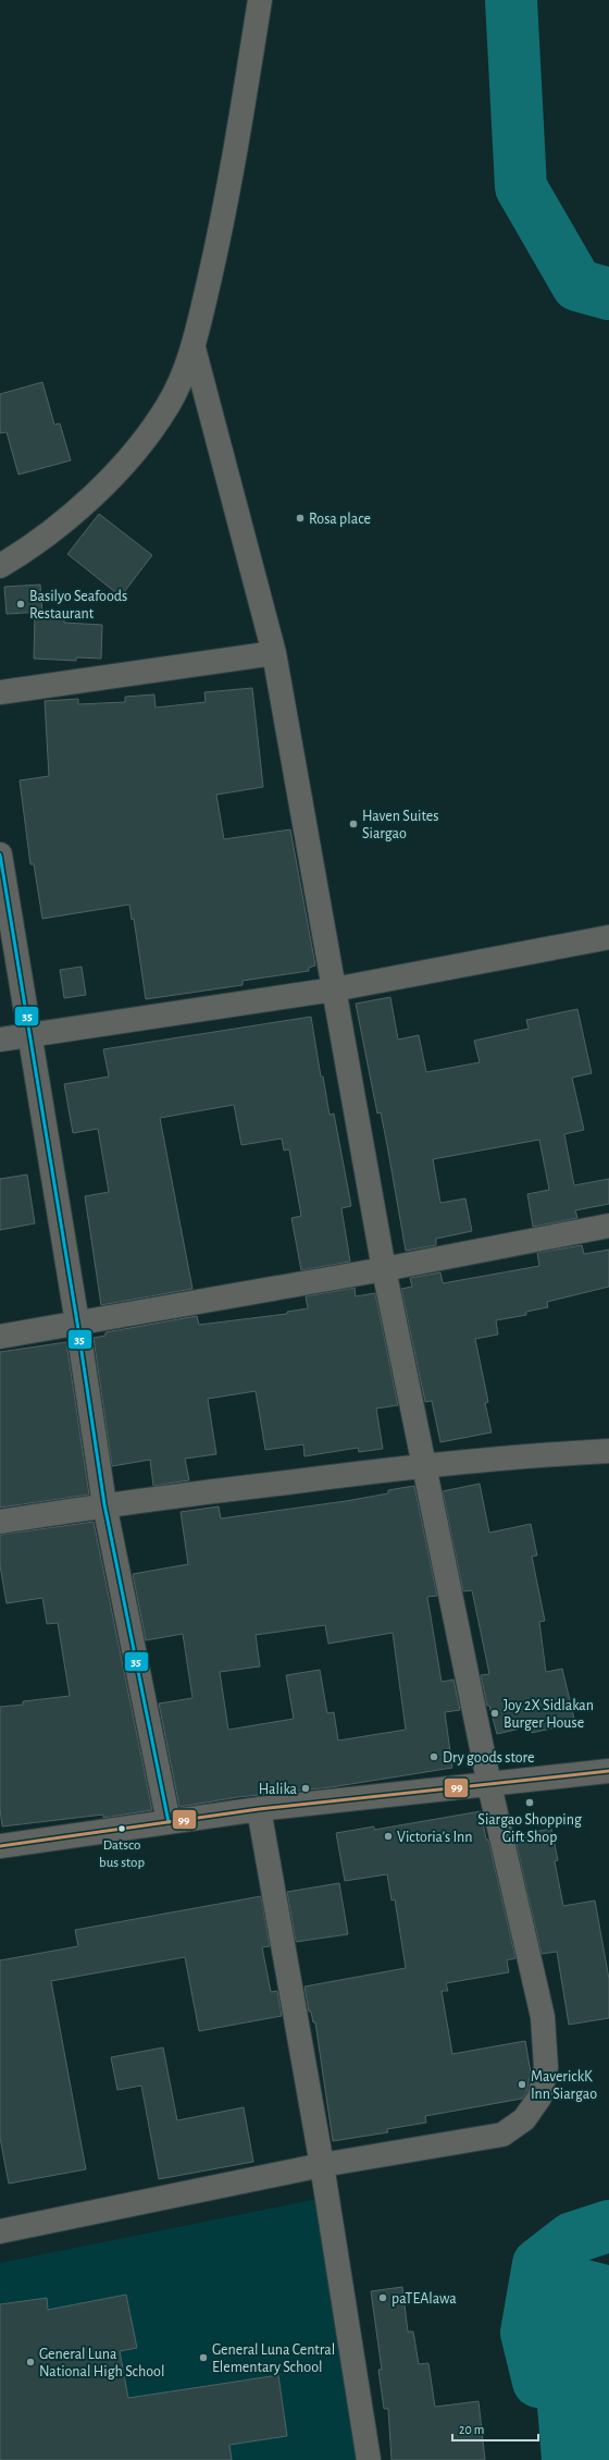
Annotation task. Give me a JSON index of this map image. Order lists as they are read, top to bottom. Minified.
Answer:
{"places":["Rosa place","Basilyo Seafoods Restaurant","Haven Suites Siargao","Joy 2X Sidlakan Burger House","Dry goods store","Halika","Siargao Shopping Gift Shop","Datsco bus stop","Victoria's Inn","MaverickK Inn Siargao","paTEAlawa","General Luna Central Elementary School","General Luna National High School"],"lines":["transit line 35","transit line 99"],"scale_bar":"20 m"}
